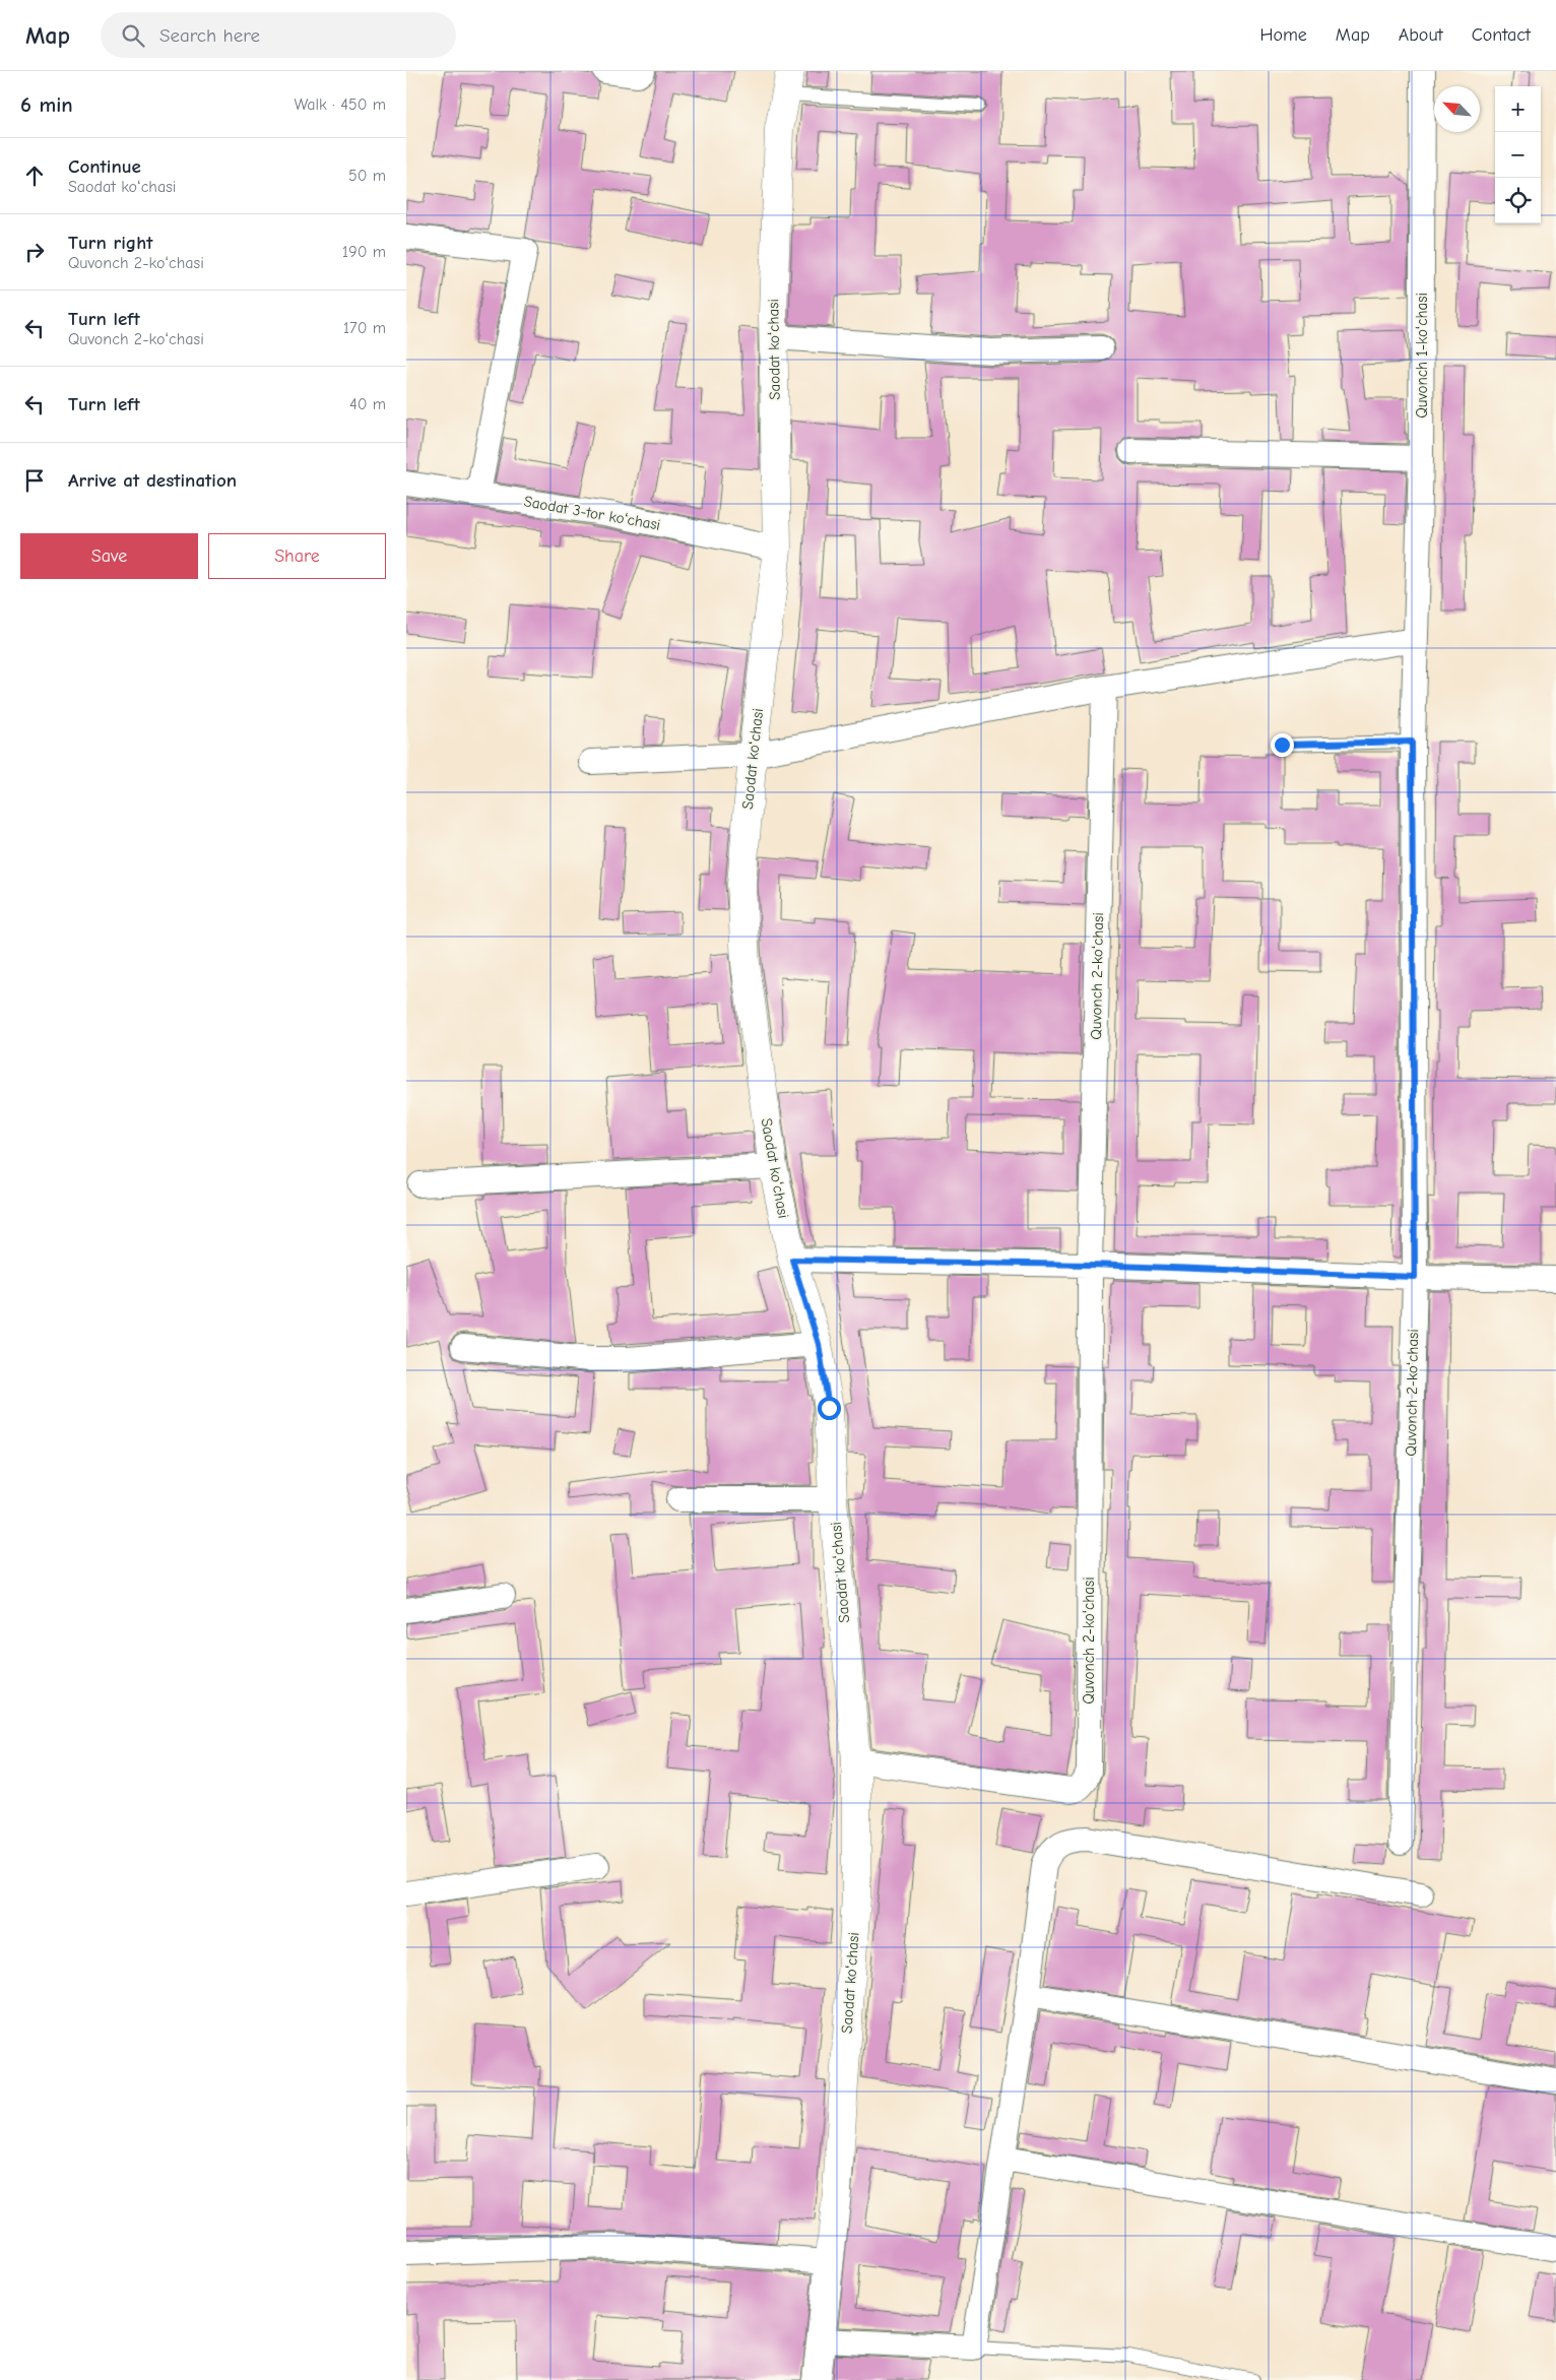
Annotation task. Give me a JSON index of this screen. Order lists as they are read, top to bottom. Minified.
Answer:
{"streets":{"street":["Saodat koʻchasi","Quvonch 1-koʻchasi","Saodat 3-tor koʻchasi","Quvonch 2-koʻchasi"]},"crossings":[["Saodat koʻchasi","Saodat 3-tor koʻchasi"],["Saodat koʻchasi","Quvonch 2-koʻchasi"],["Quvonch 1-koʻchasi","Quvonch 2-koʻchasi"]],"north":"top left","page":{"header":"Map","search":"Search here","nav":["Home","Map","About","Contact"],"heading":["6 min","Walk · 450 m"],"map_buttons":["+","−"],"list":[["Continue","Saodat koʻchasi","50 m"],["Turn right","Quvonch 2-koʻchasi","190 m"],["Turn left","Quvonch 2-koʻchasi","170 m"],["Turn left","40 m"],"Arrive at destination"],"buttons":["Save","Share"]}}
